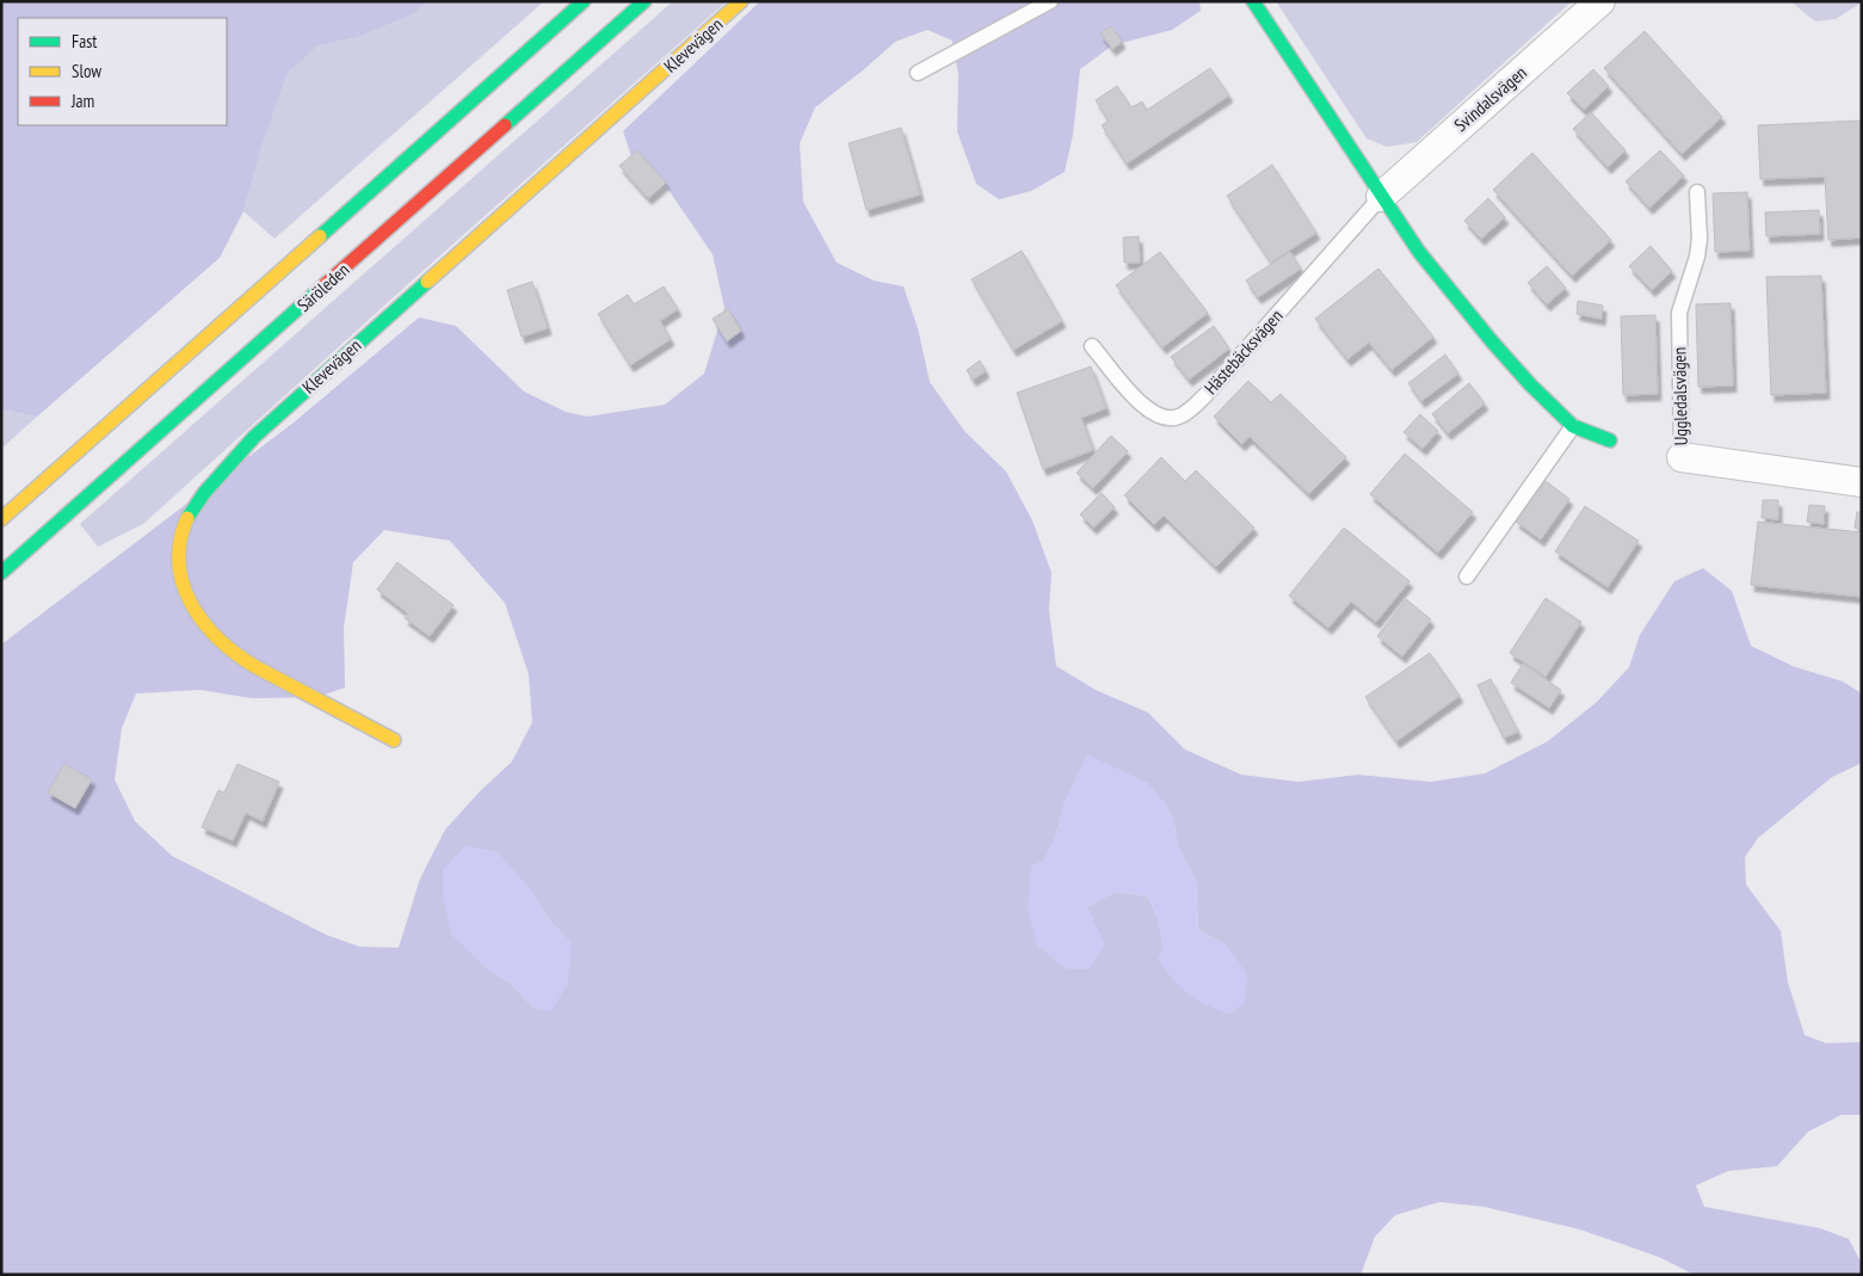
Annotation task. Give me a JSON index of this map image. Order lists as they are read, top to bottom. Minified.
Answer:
{"streets":{"street":["Klevevägen","Svindalsvägen","Säröleden","Uggledalsvägen"],"lane":["Hästebäcksvägen"]},"crossings":[["Svindalsvägen","Hästebäcksvägen"]],"legend":["Fast","Slow","Jam"]}
